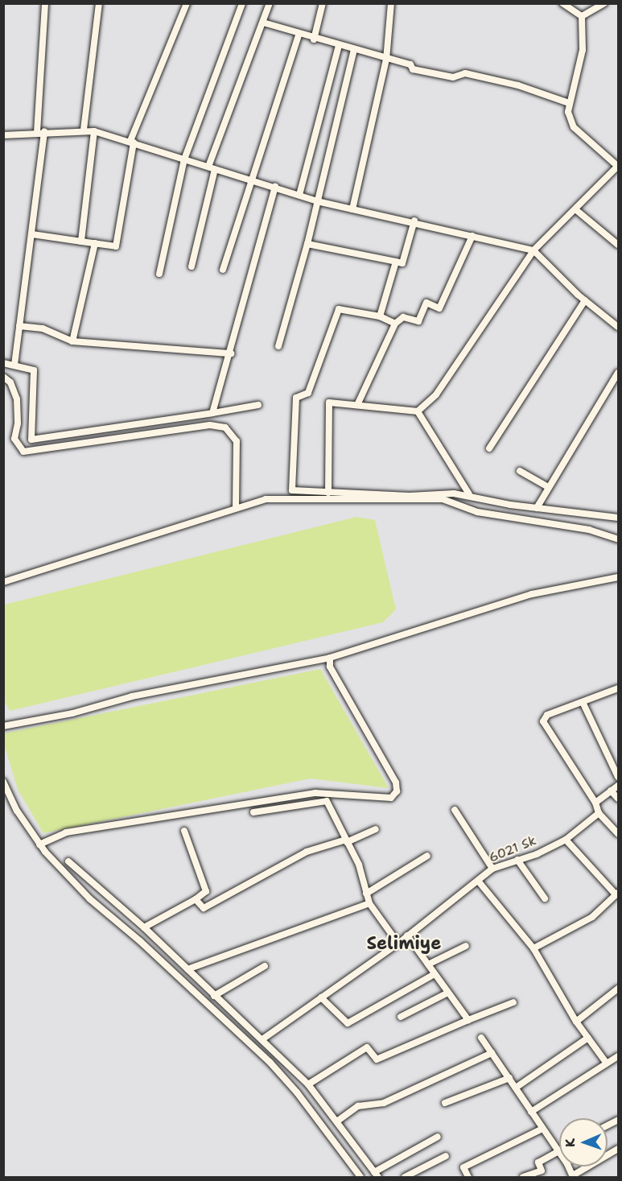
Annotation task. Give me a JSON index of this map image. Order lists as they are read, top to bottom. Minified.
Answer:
{"streets":{"street":["6021 Sk"]},"districts":["Selimiye"],"north":"left"}
